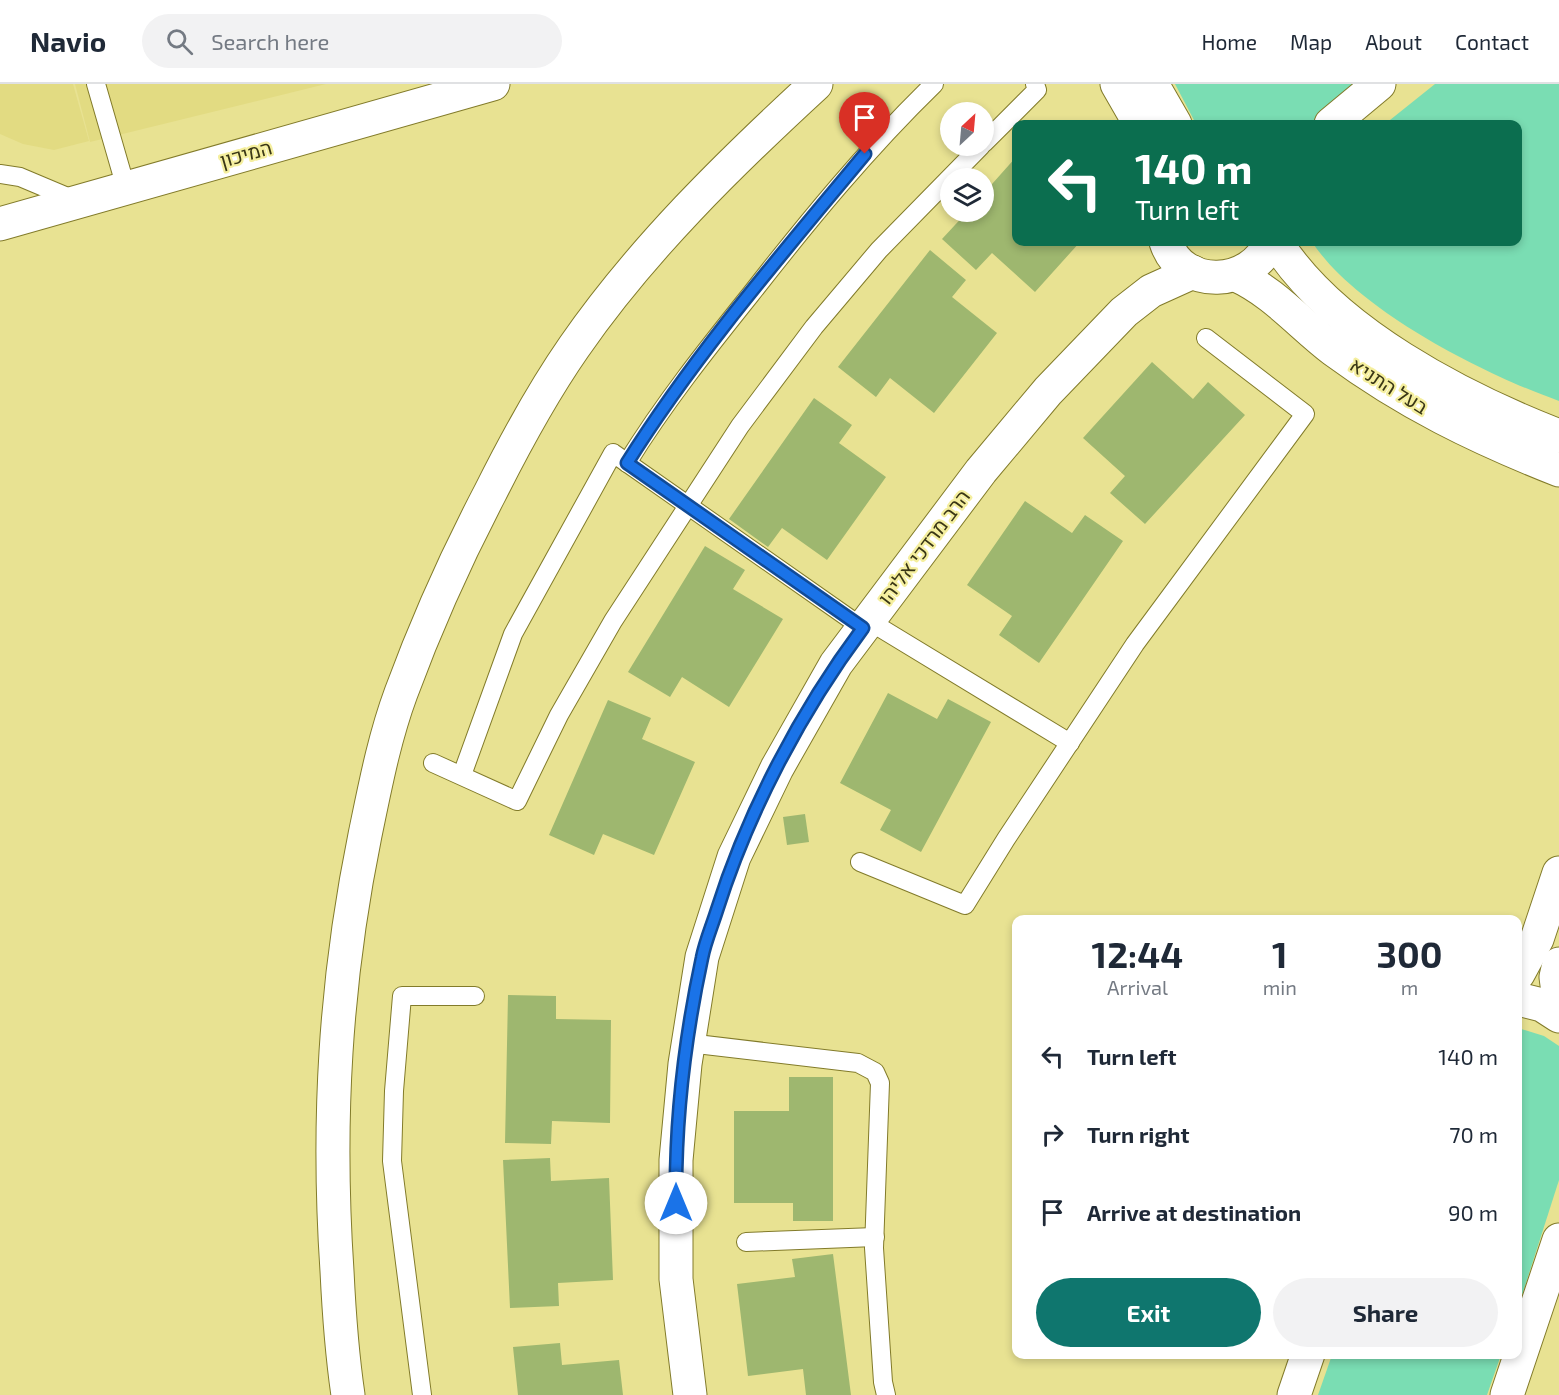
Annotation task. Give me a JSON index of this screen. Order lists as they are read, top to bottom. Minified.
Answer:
{"streets":{"street":["המיכון","בעל התניא","הרב מרדכי אליהו"]},"north":"top right","page":{"header":"Navio","search":"Search here","nav":["Home","Map","About","Contact"],"turn":["140 m","Turn left"],"eta":["12:44","Arrival","1","min","300","m"],"list":[{"name":"Turn left","value":"140 m"},{"name":"Turn right","value":"70 m"},{"name":"Arrive at destination","value":"90 m"}],"buttons":["Exit","Share"]}}
